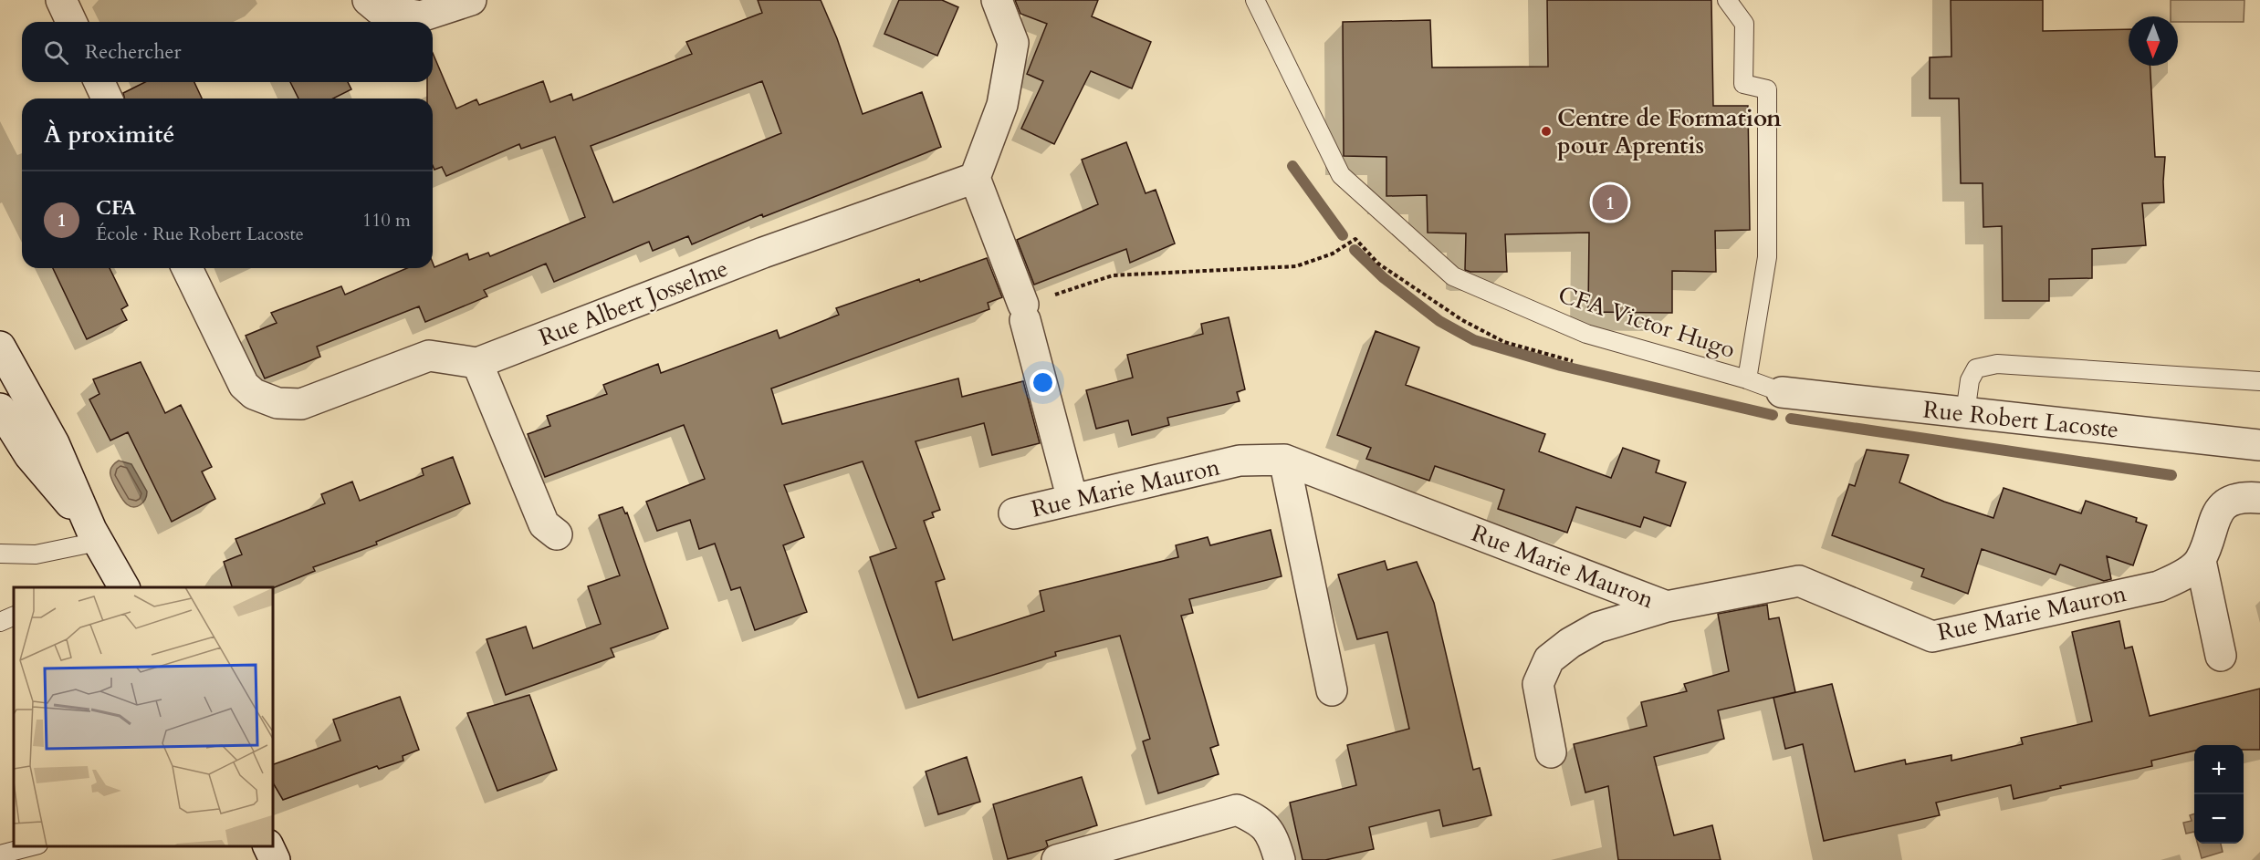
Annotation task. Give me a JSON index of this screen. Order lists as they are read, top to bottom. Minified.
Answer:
{"streets":{"street":["Rue Albert Josselme","Rue Robert Lacoste","Rue Marie Mauron"],"lane":["CFA Victor Hugo"]},"crossings":[["CFA Victor Hugo","Rue Robert Lacoste"]],"places":["Centre de Formation pour Aprentis"],"north":"bottom","page":{"search":"Rechercher","heading":"À proximité","list":[{"mark":"1","name":"CFA","note":"École · Rue Robert Lacoste","value":"110 m"}],"pins":"1","map_buttons":["+","−"]}}
